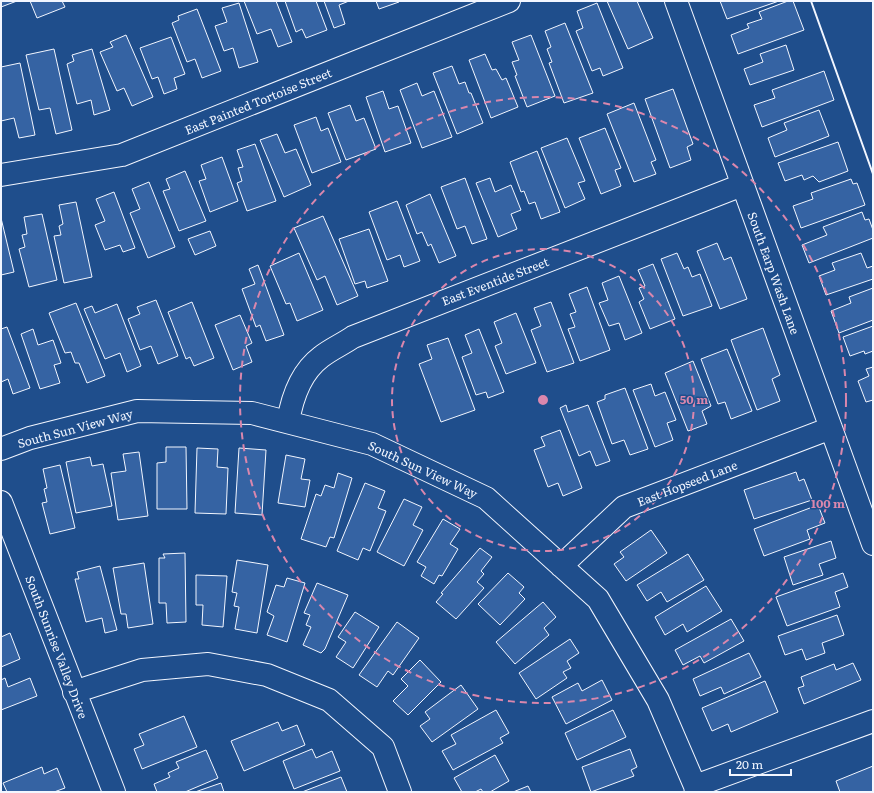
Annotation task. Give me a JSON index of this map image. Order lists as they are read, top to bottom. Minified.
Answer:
{"streets":{"street":["East Painted Tortoise Street","South Earp Wash Lane","East Eventide Street","South Sun View Way","East Hopseed Lane","South Sunrise Valley Drive"]},"crossings":[["South Earp Wash Lane","East Eventide Street"],["South Earp Wash Lane","East Hopseed Lane"],["East Eventide Street","South Sun View Way"],["South Sun View Way","East Hopseed Lane"]],"scale_bar":"20 m","rings":["50 m","100 m"]}
